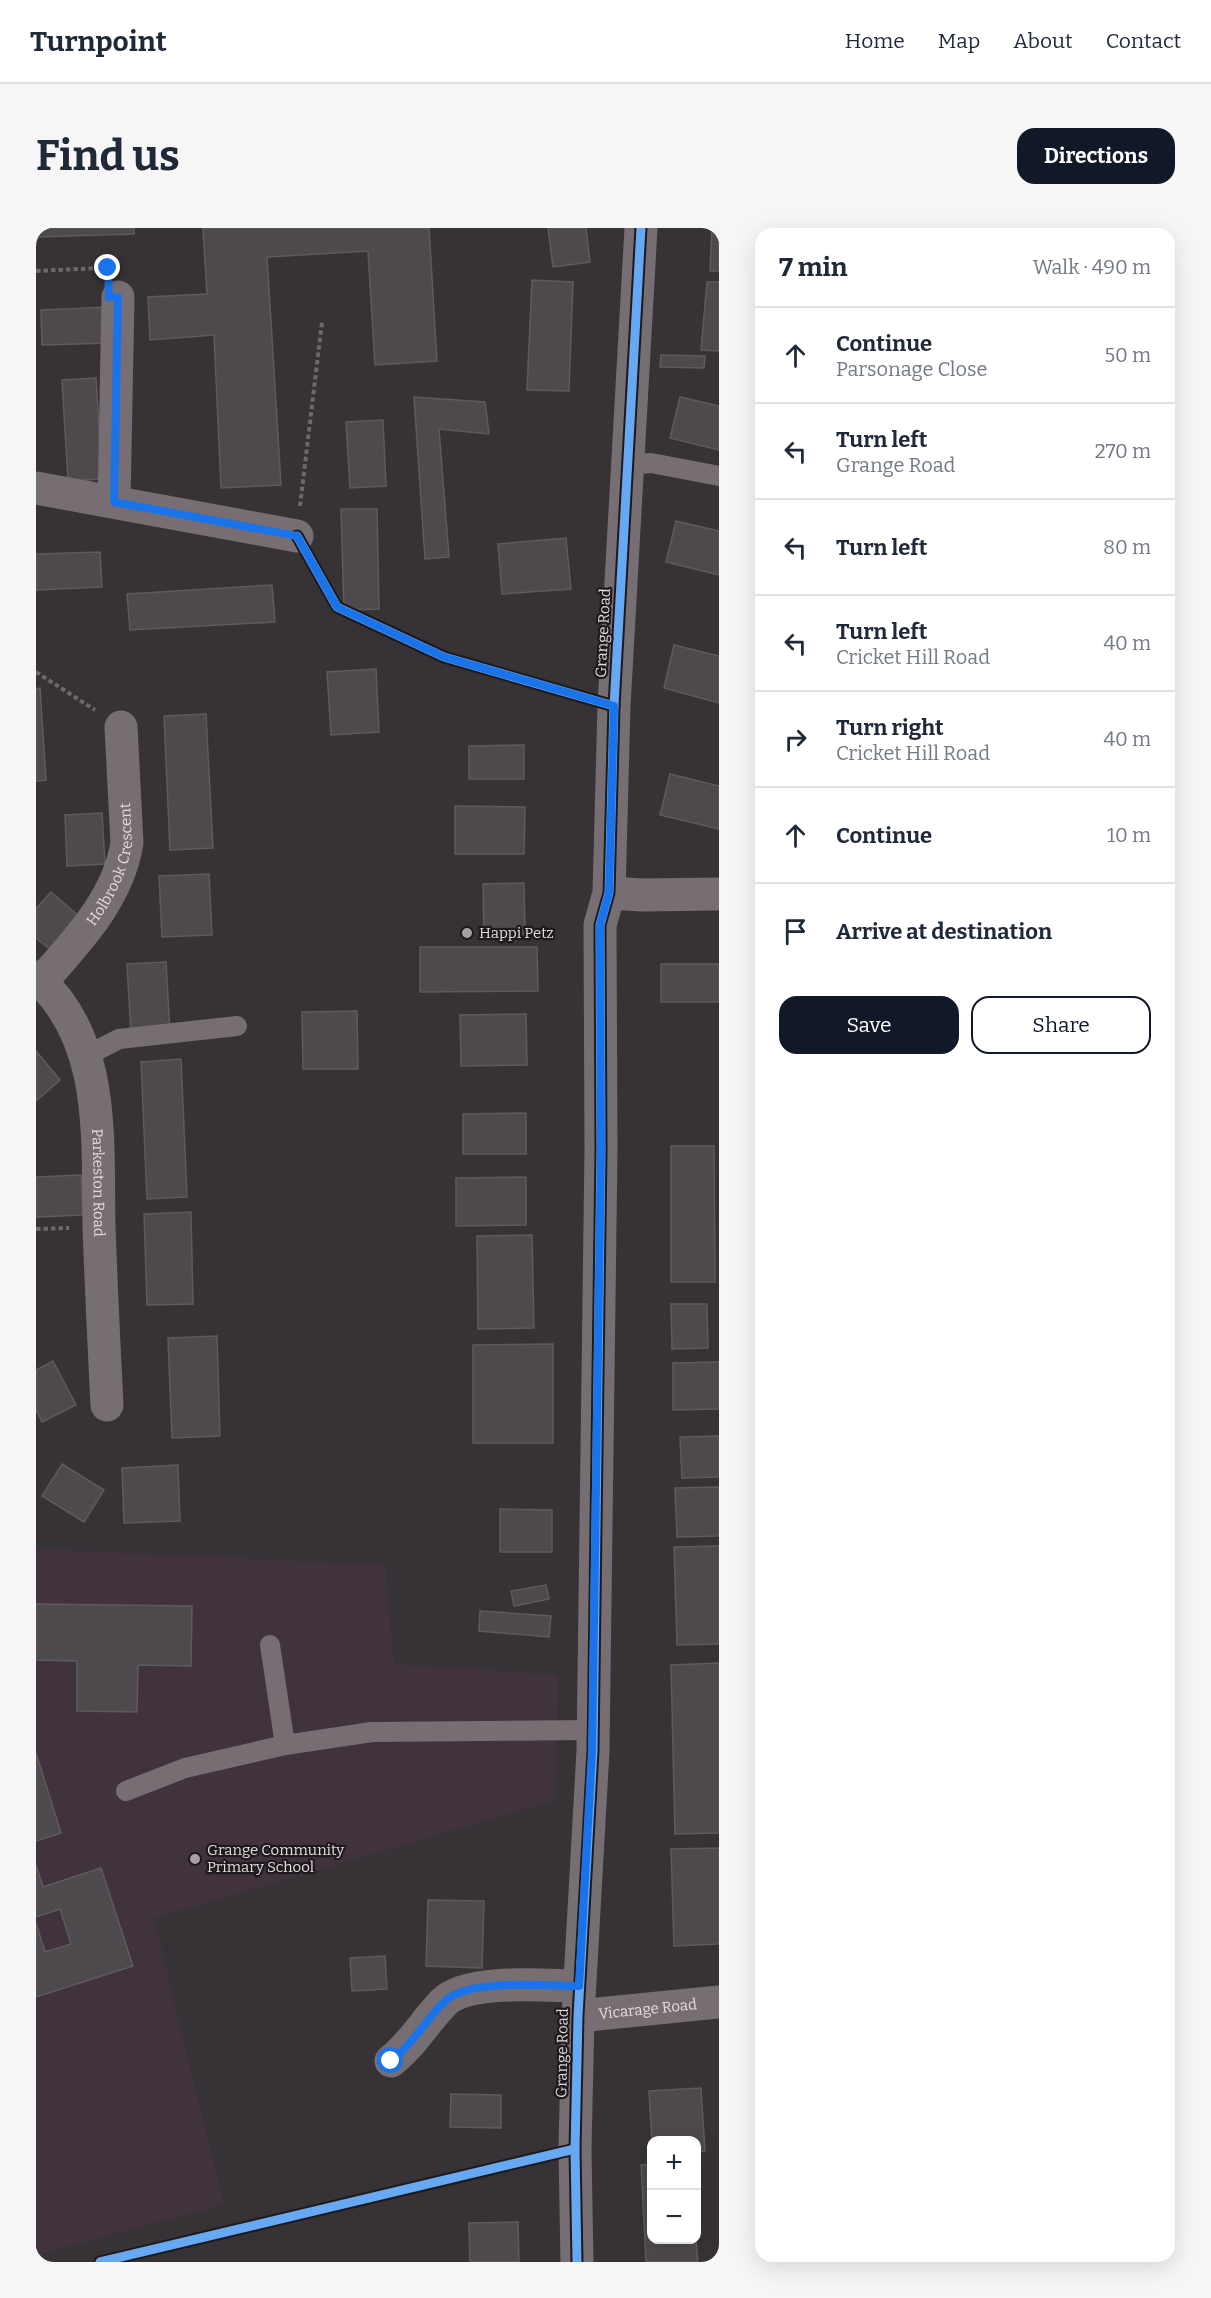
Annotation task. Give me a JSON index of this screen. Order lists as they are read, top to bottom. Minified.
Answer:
{"streets":{"street":["Grange Road","Holbrook Crescent","Parkeston Road","Vicarage Road"]},"crossings":[["Grange Road","Vicarage Road"],["Holbrook Crescent","Parkeston Road"]],"places":["Happi Petz","Grange Community Primary School"],"page":{"header":"Turnpoint","nav":["Home","Map","About","Contact"],"buttons":["Directions",["Save","Share"]],"title":"Find us","heading":["7 min","Walk · 490 m"],"list":[["Continue","Parsonage Close","50 m"],["Turn left","Grange Road","270 m"],["Turn left","80 m"],["Turn left","Cricket Hill Road","40 m"],["Turn right","Cricket Hill Road","40 m"],["Continue","10 m"],"Arrive at destination"],"map_buttons":["+","−"]}}
